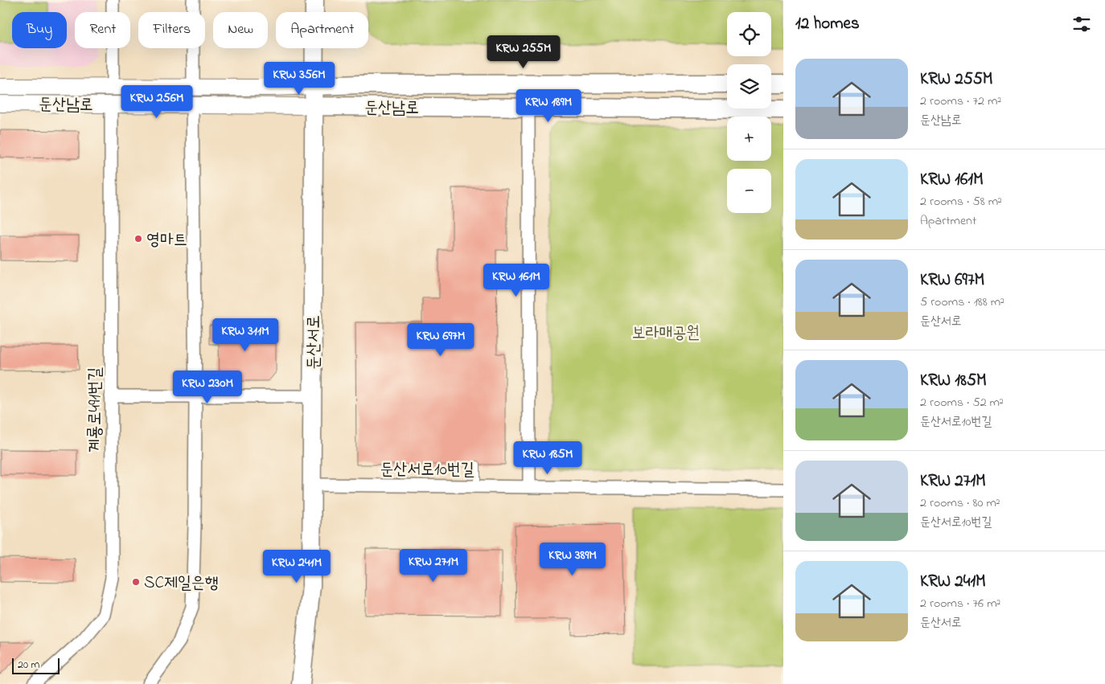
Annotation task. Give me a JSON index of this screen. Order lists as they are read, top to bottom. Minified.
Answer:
{"streets":{"main road":["둔산남로","둔산서로"],"street":["계룡로491번길","둔산서로10번길"]},"crossings":[["둔산남로","둔산서로"],["둔산남로","계룡로491번길"],["둔산서로","둔산서로10번길"]],"parks":["보라매공원"],"places":["영마트","SC제일은행"],"scale_bar":"20 m","page":{"heading":"12 homes","map_buttons":["+","−"],"chip":["Buy","Rent","Filters","New","Apartment"],"price":["KRW 255M","KRW 356M","KRW 256M","KRW 189M","KRW 161M","KRW 311M","KRW 697M","KRW 230M","KRW 185M","KRW 389M","KRW 271M","KRW 241M"],"list":[{"name":"KRW 255M","note":"2 rooms · 72 m² · 둔산남로"},{"name":"KRW 161M","note":"2 rooms · 58 m² · Apartment"},{"name":"KRW 697M","note":"5 rooms · 188 m² · 둔산서로"},{"name":"KRW 185M","note":"2 rooms · 52 m² · 둔산서로10번길"},{"name":"KRW 271M","note":"2 rooms · 80 m² · 둔산서로10번길"},{"name":"KRW 241M","note":"2 rooms · 76 m² · 둔산서로"}],"scale":"20 m"}}
